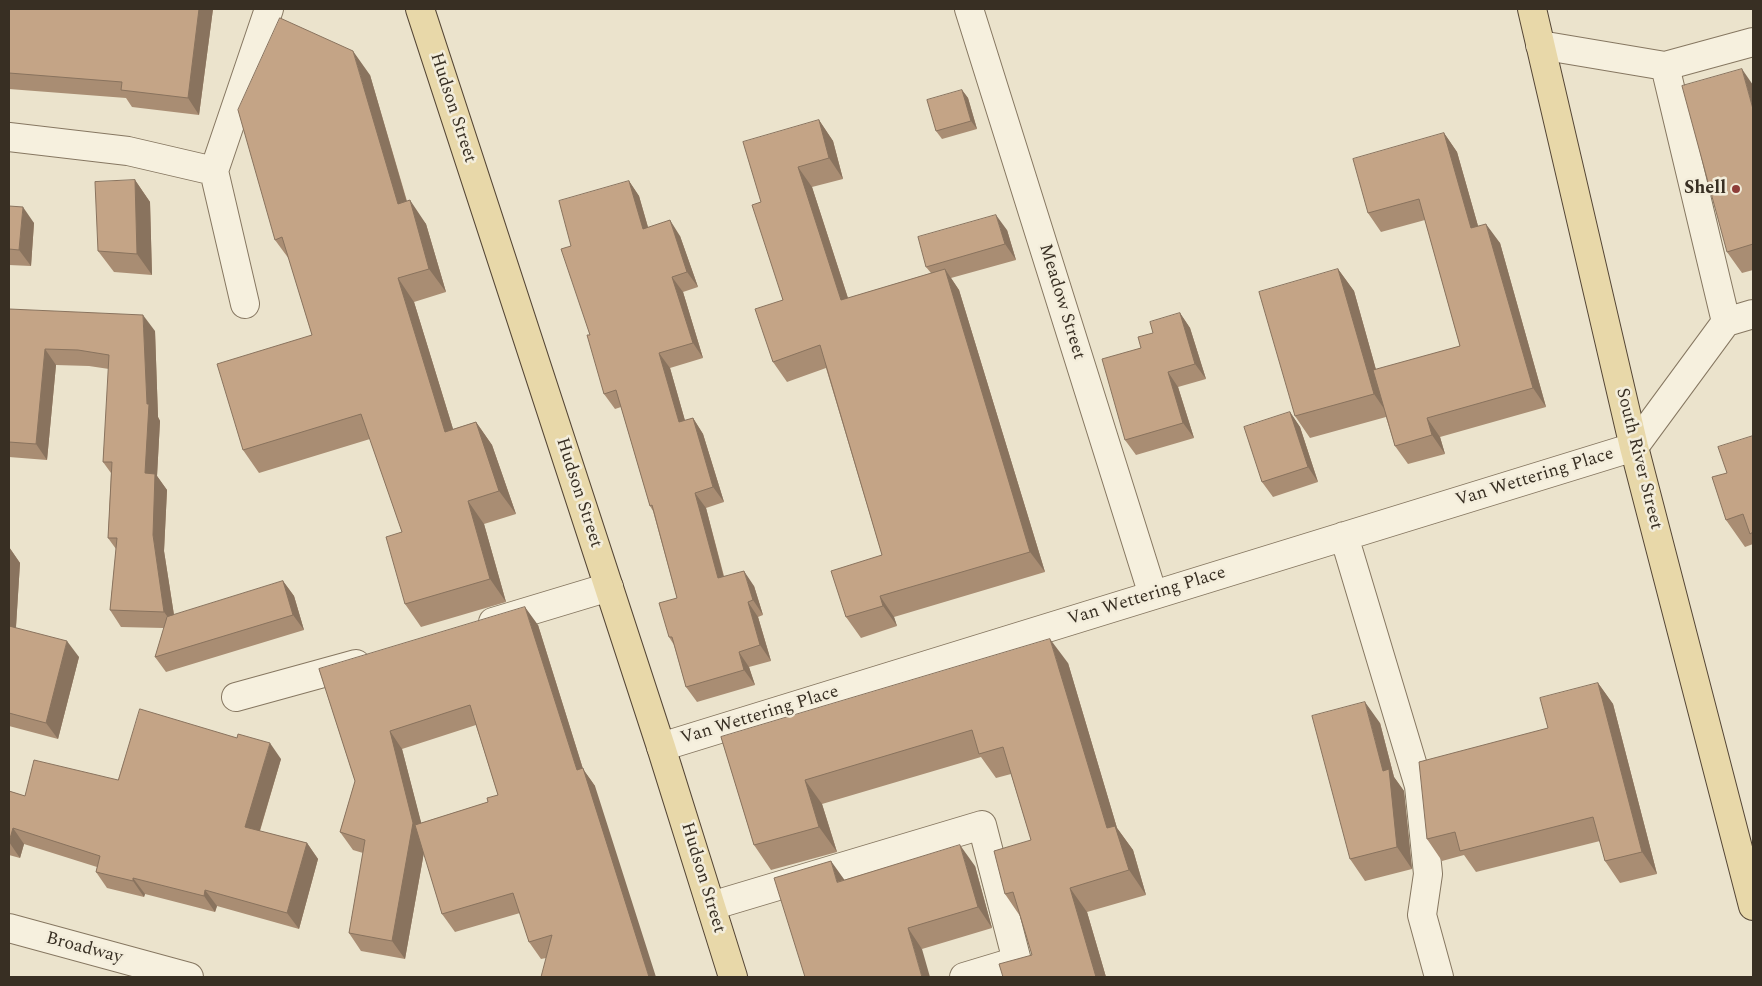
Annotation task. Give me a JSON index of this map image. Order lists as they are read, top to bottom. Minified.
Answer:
{"streets":{"main road":["Hudson Street","South River Street"],"street":["Meadow Street","Van Wettering Place","Broadway"]},"crossings":[["Hudson Street","Van Wettering Place"],["Meadow Street","Van Wettering Place"],["South River Street","Van Wettering Place"]],"places":["Shell"]}
